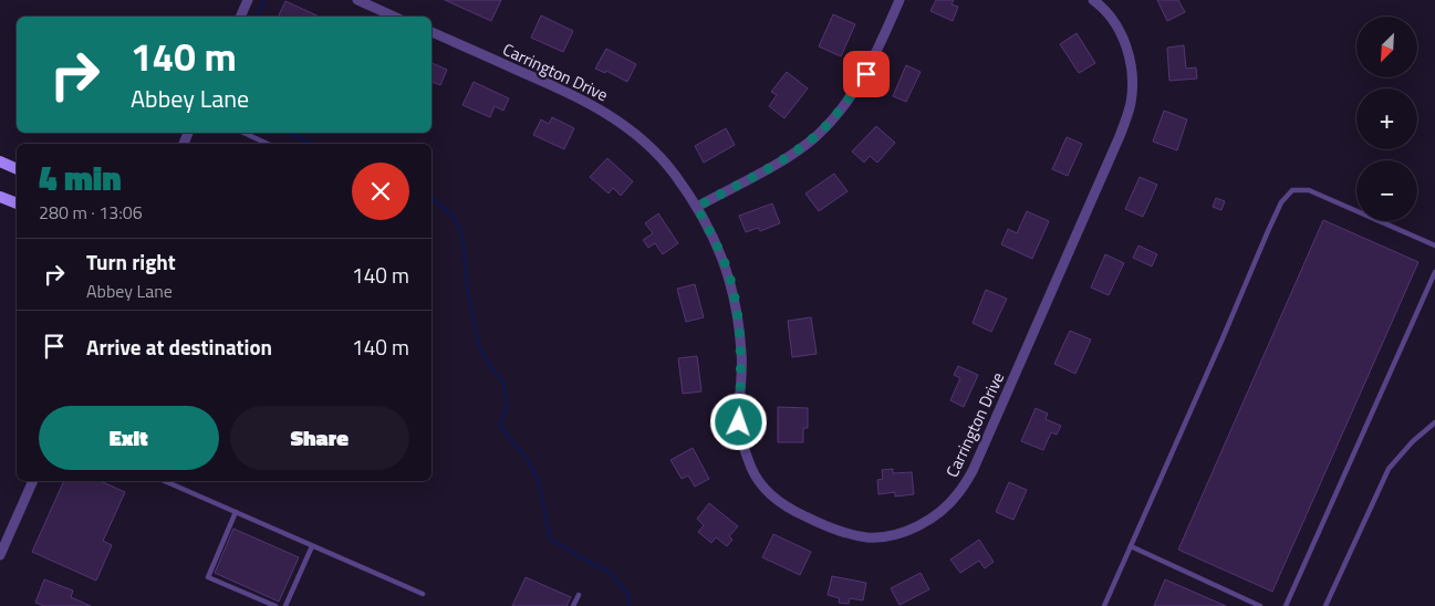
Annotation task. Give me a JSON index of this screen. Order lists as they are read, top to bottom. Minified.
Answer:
{"streets":{"street":["Carrington Drive"]},"north":"bottom left","page":{"map_buttons":["+","−"],"turn":["140 m","Abbey Lane"],"heading":["4 min","280 m · 13:06"],"list":[{"name":"Turn right","note":"Abbey Lane","value":"140 m"},{"name":"Arrive at destination","value":"140 m"}],"buttons":["Exit","Share"]}}
